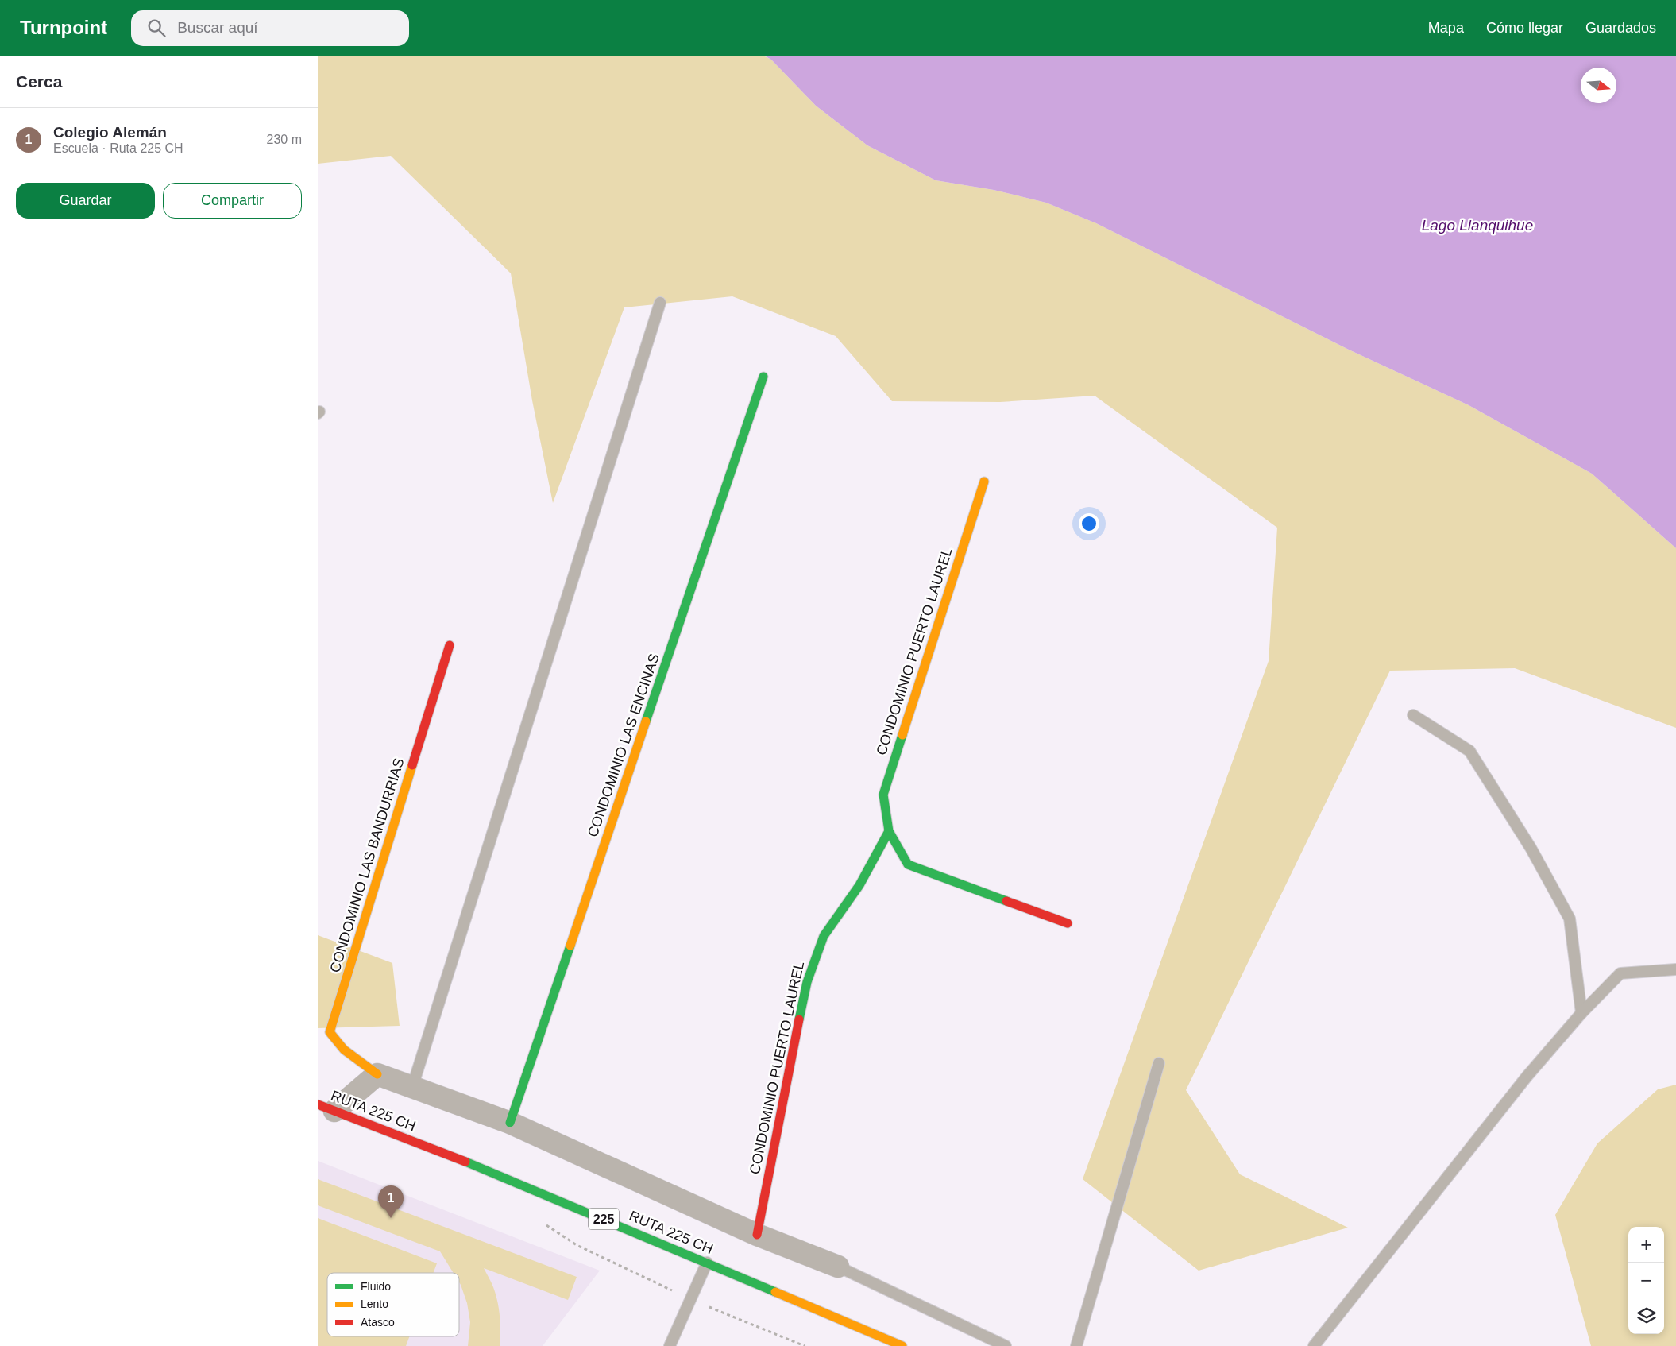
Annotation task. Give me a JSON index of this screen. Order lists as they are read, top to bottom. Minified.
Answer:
{"streets":{"street":["CONDOMINIO PUERTO LAUREL","CONDOMINIO LAS ENCINAS","CONDOMINIO LAS BANDURRIAS","RUTA 225 CH","225"]},"water":["Lago Llanquihue"],"legend":["Fluido","Lento","Atasco"],"north":"right","page":{"header":"Turnpoint","search":"Buscar aquí","nav":["Mapa","Cómo llegar","Guardados"],"heading":"Cerca","list":[{"mark":"1","name":"Colegio Alemán","note":"Escuela · Ruta 225 CH","value":"230 m"}],"buttons":["Guardar","Compartir"],"pins":"1","map_buttons":["+","−"]}}
